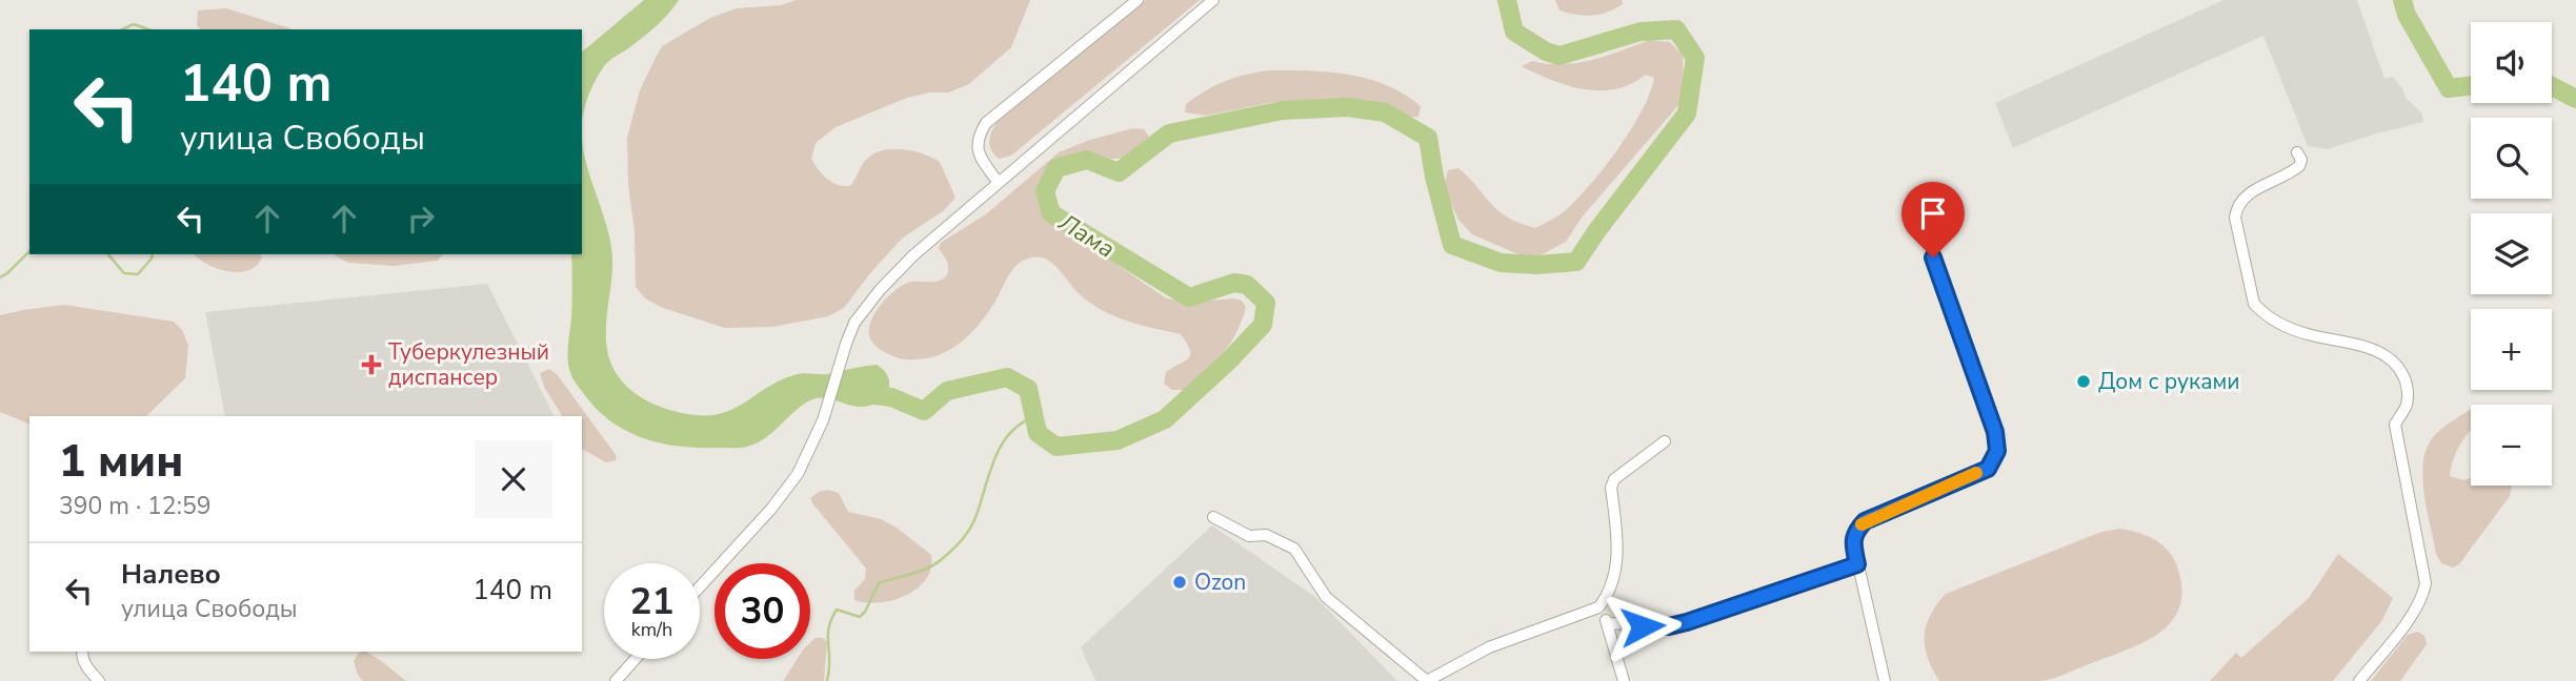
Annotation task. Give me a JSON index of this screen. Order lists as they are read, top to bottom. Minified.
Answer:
{"water":["Лама"],"places":{"health":["Туберкулезный диспансер"],"other":["Дом с руками","Ozon"]},"page":{"map_buttons":["+","−"],"turn":["140 m","улица Свободы"],"heading":["1 мин","390 m · 12:59"],"list":[{"name":"Налево","note":"улица Свободы","value":"140 m"}],"speed":"21 km/h","limit":"30"}}
